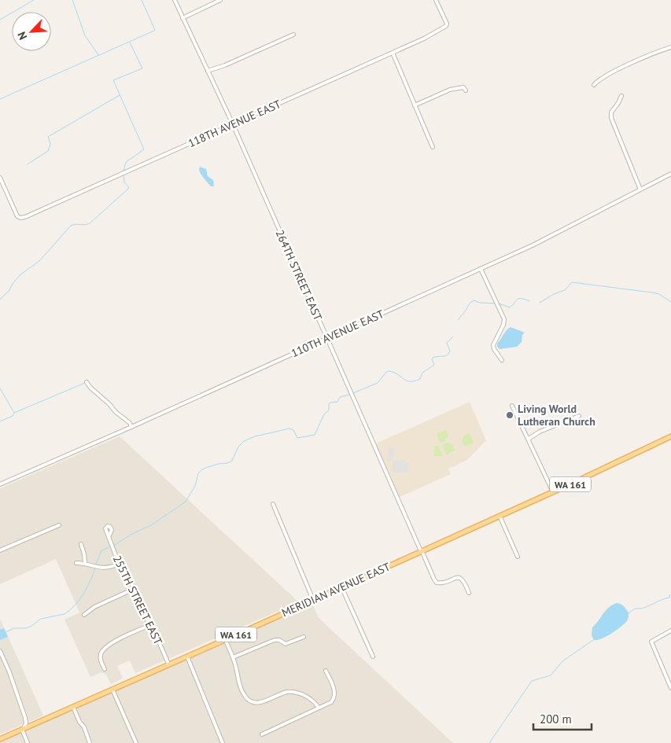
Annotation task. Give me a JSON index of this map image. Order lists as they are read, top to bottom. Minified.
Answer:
{"streets":{"main road":["WA 161","MERIDIAN AVENUE EAST"],"street":["118TH AVENUE EAST","264TH STREET EAST","110TH AVENUE EAST","255TH STREET EAST"]},"crossings":[["118TH AVENUE EAST","264TH STREET EAST"],["264TH STREET EAST","110TH AVENUE EAST"],["264TH STREET EAST","MERIDIAN AVENUE EAST"],["MERIDIAN AVENUE EAST","255TH STREET EAST"]],"places":["Living World Lutheran Church"],"scale_bar":"200 m","north":"bottom left"}
